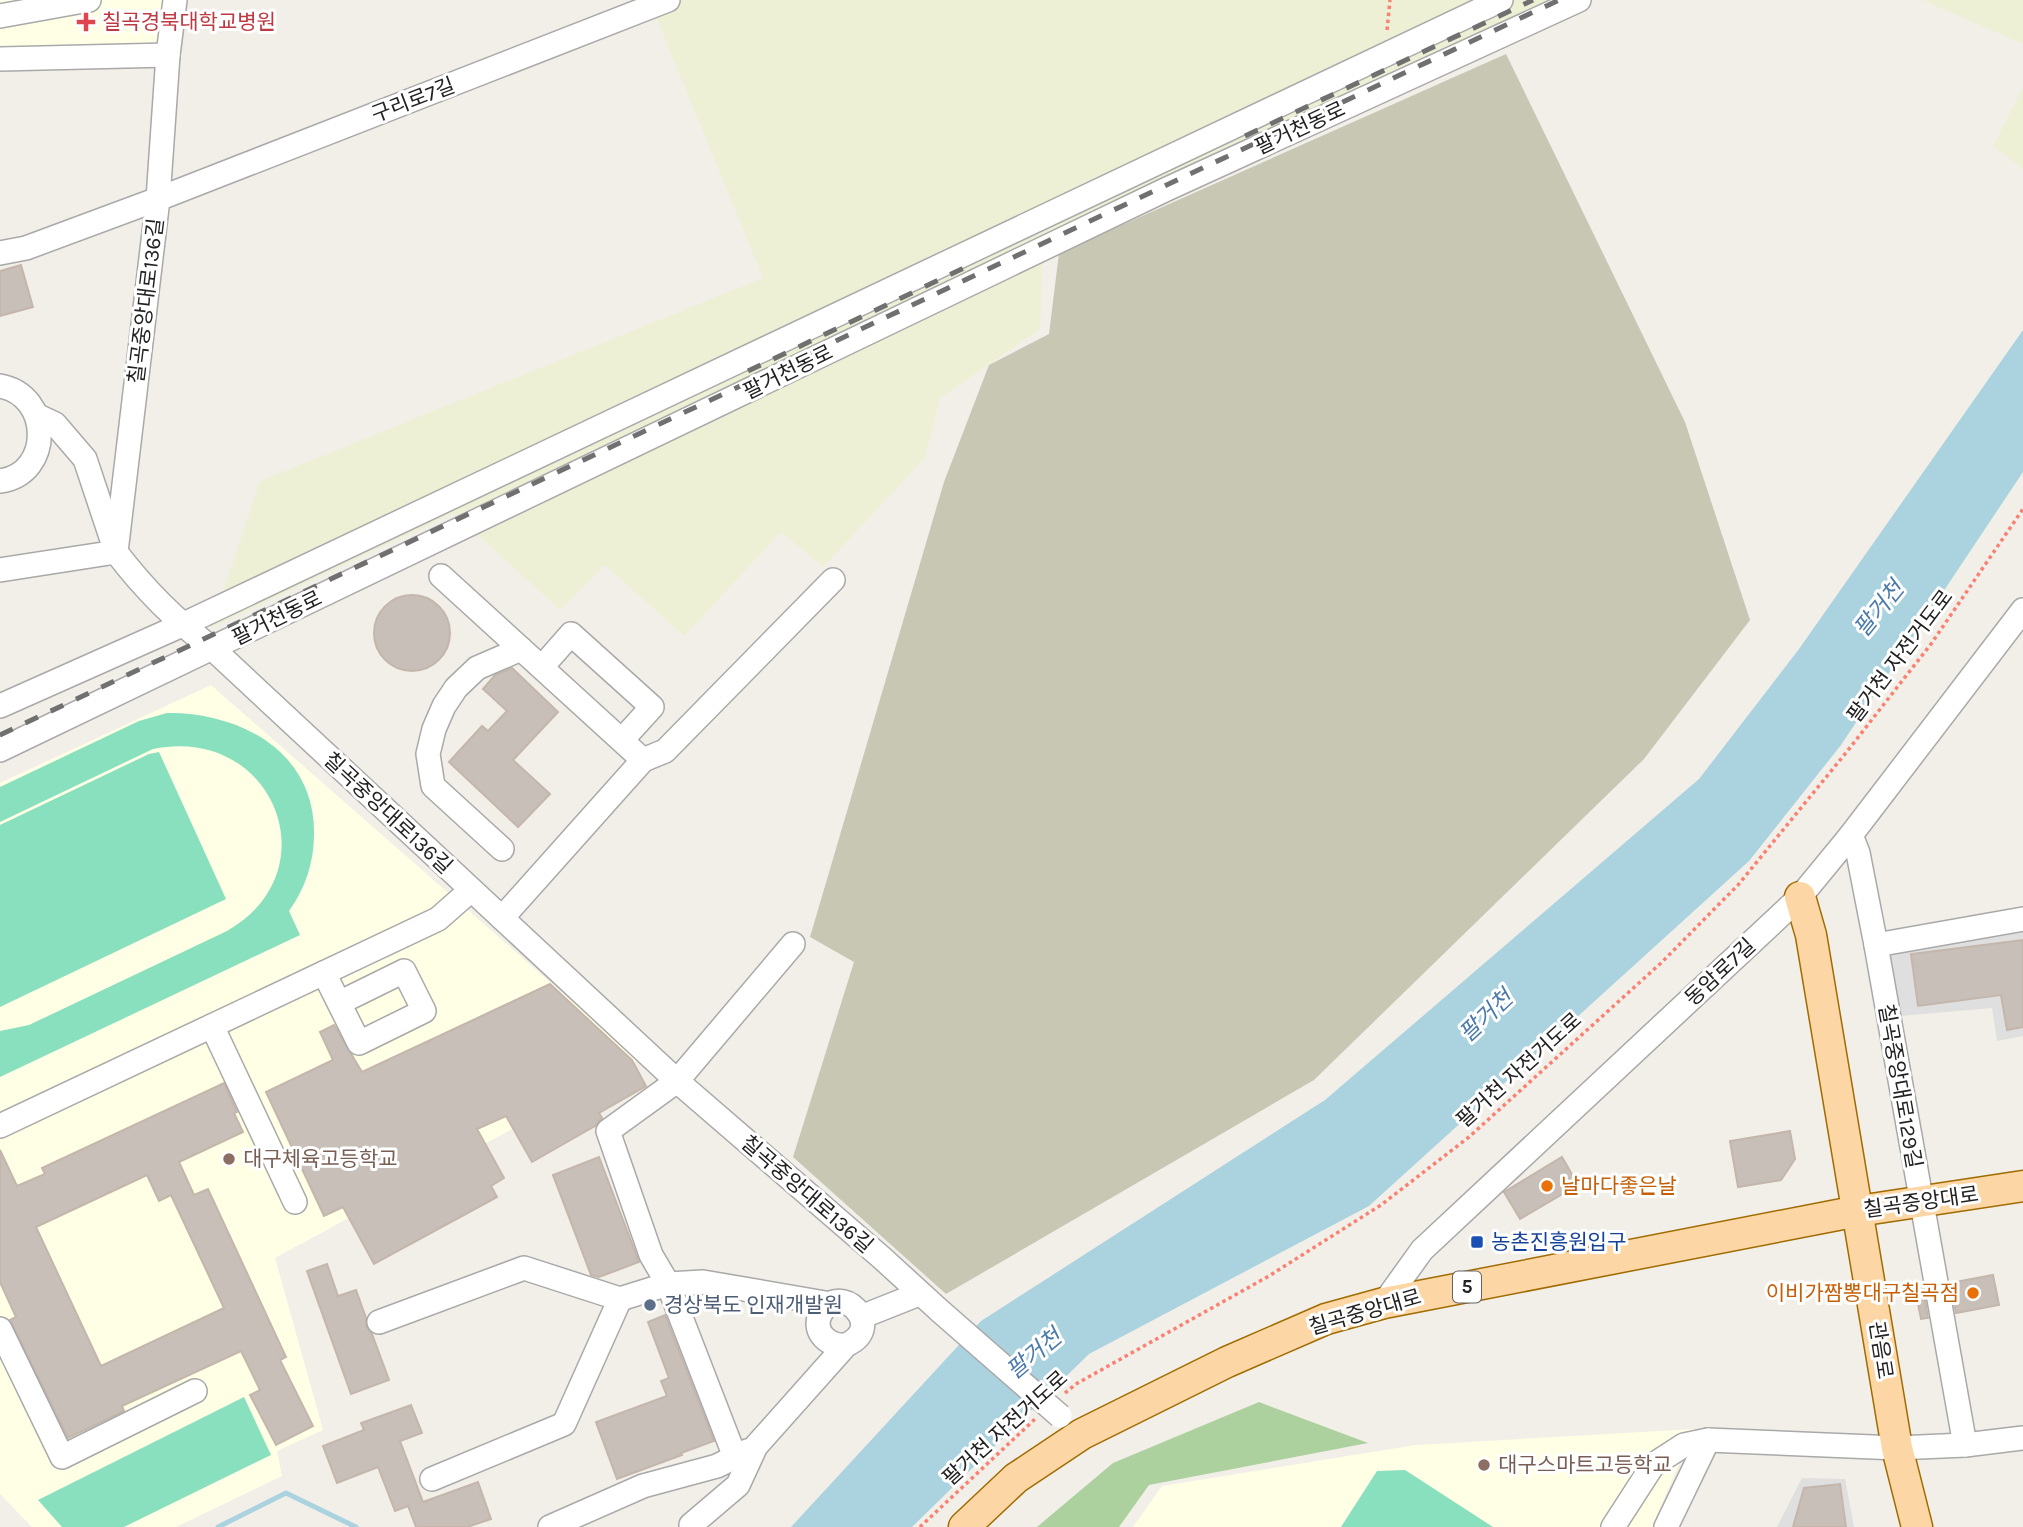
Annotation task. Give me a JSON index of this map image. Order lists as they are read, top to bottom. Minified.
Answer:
{"streets":{"main road":["칠곡중앙대로","5","관음로"],"street":["구리로7길","팔거천동로","칠곡중앙대로136길","동암로7길","칠곡중앙대로129길"],"path":["팔거천 자전거도로"]},"crossings":[["구리로7길","칠곡중앙대로136길"],["팔거천동로","칠곡중앙대로136길"],["칠곡중앙대로136길","팔거천 자전거도로"],["칠곡중앙대로136길","칠곡중앙대로"],["팔거천 자전거도로","칠곡중앙대로"],["동암로7길","칠곡중앙대로129길"],["동암로7길","칠곡중앙대로"],["동암로7길","관음로"],["칠곡중앙대로129길","칠곡중앙대로"],["칠곡중앙대로","관음로"]],"water":["팔거천"],"places":{"health":["칠곡경북대학교병원"],"other":["대구체육고등학교","날마다좋은날","이비가짬뽕대구칠곡점","경상북도 인재개발원","대구스마트고등학교"],"transit":["농촌진흥원입구"]}}
